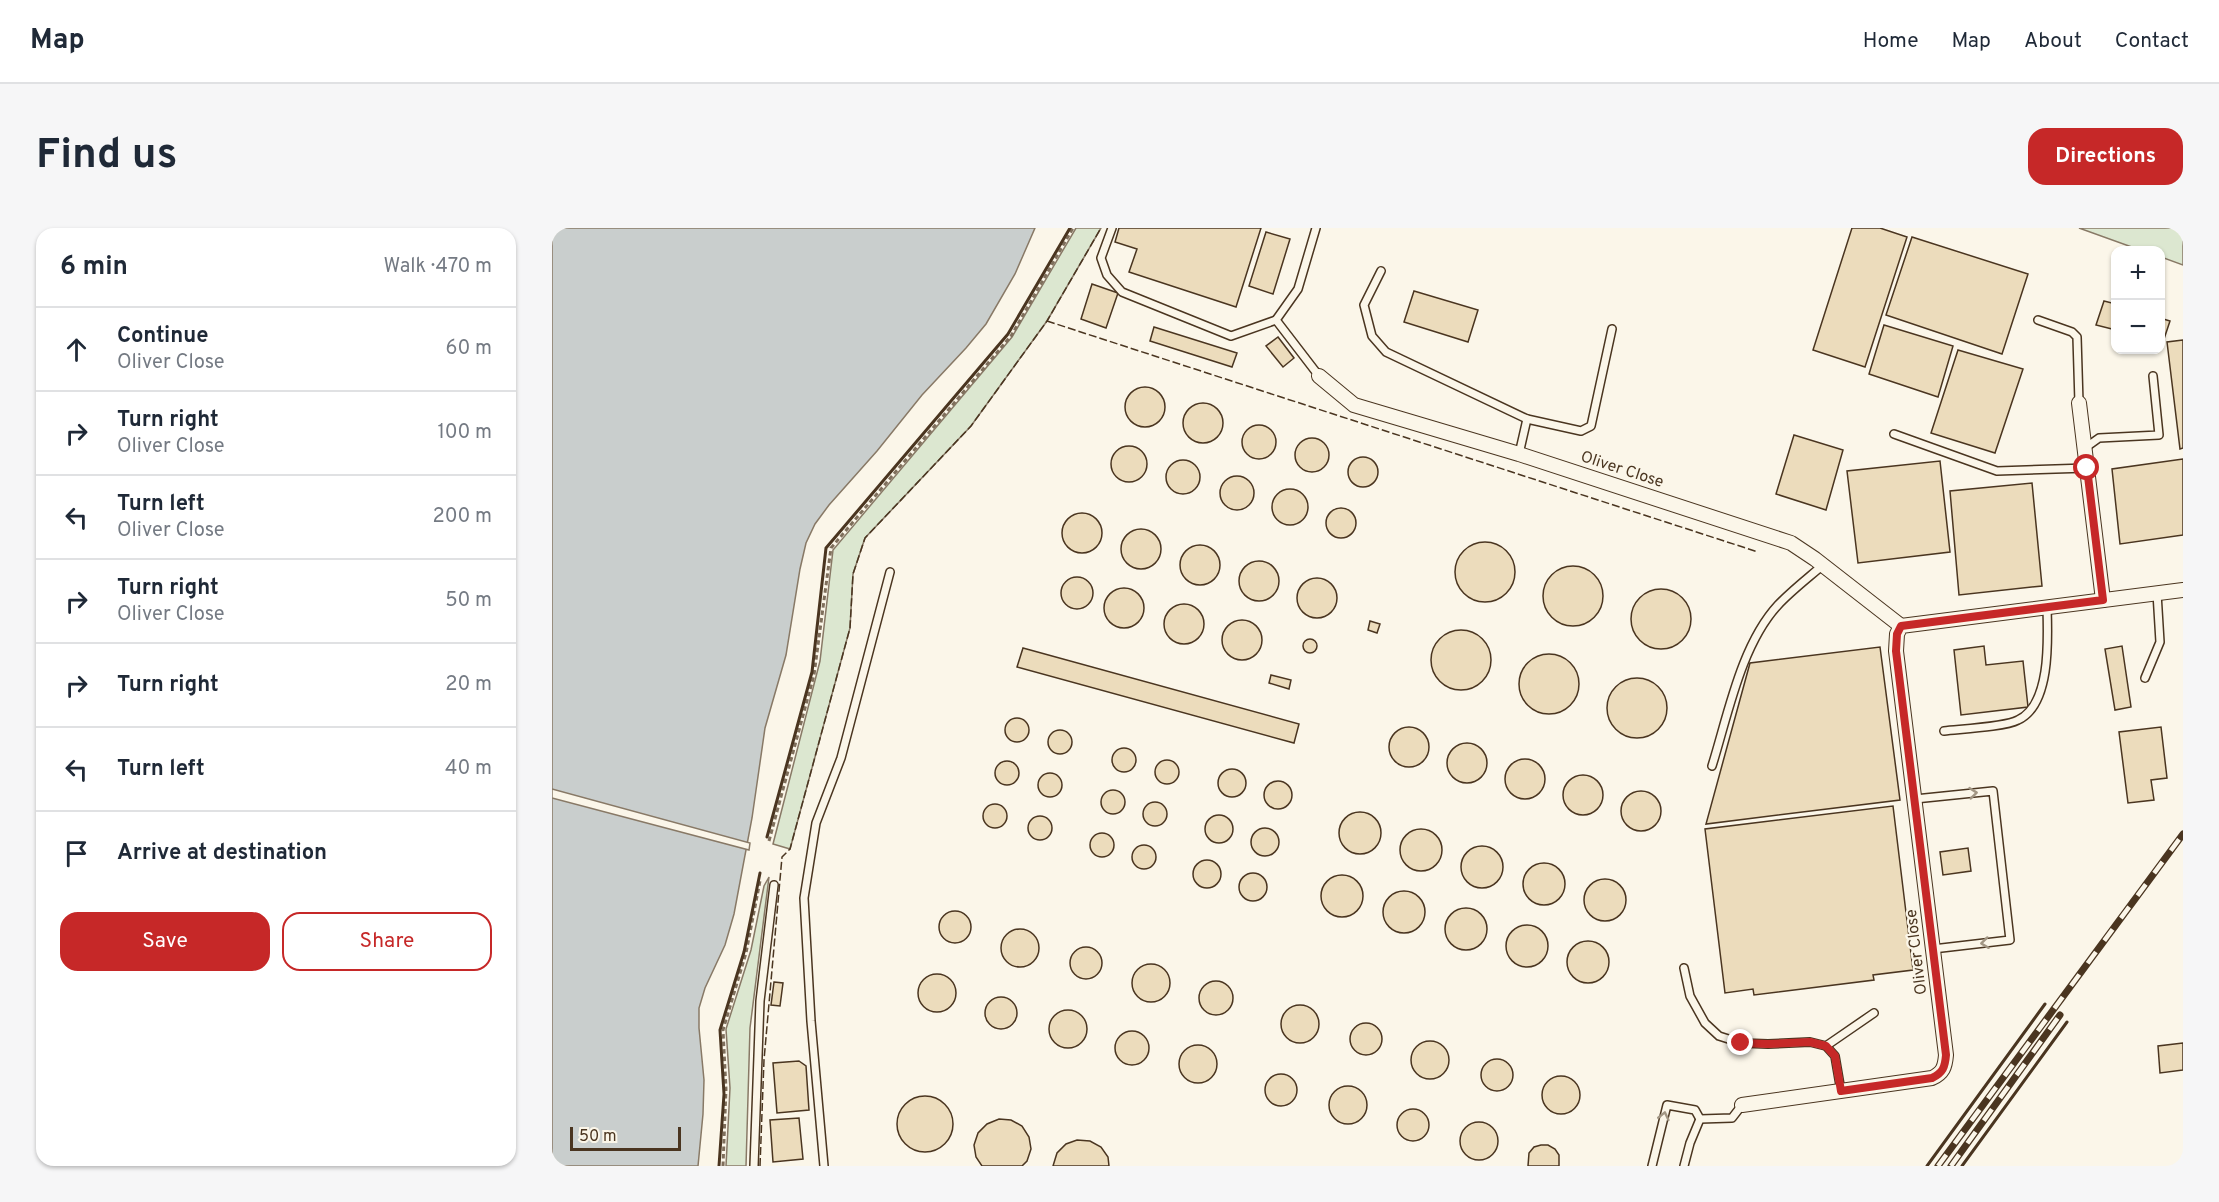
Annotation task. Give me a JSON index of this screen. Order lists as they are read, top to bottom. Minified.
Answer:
{"streets":{"street":["Oliver Close"]},"scale_bar":"50 m","page":{"header":"Map","nav":["Home","Map","About","Contact"],"buttons":["Directions",["Save","Share"]],"title":"Find us","heading":["6 min","Walk · 470 m"],"map_buttons":["+","−"],"list":[["Continue","Oliver Close","60 m"],["Turn right","Oliver Close","100 m"],["Turn left","Oliver Close","200 m"],["Turn right","Oliver Close","50 m"],["Turn right","20 m"],["Turn left","40 m"],"Arrive at destination"],"scale":"50 m"}}
